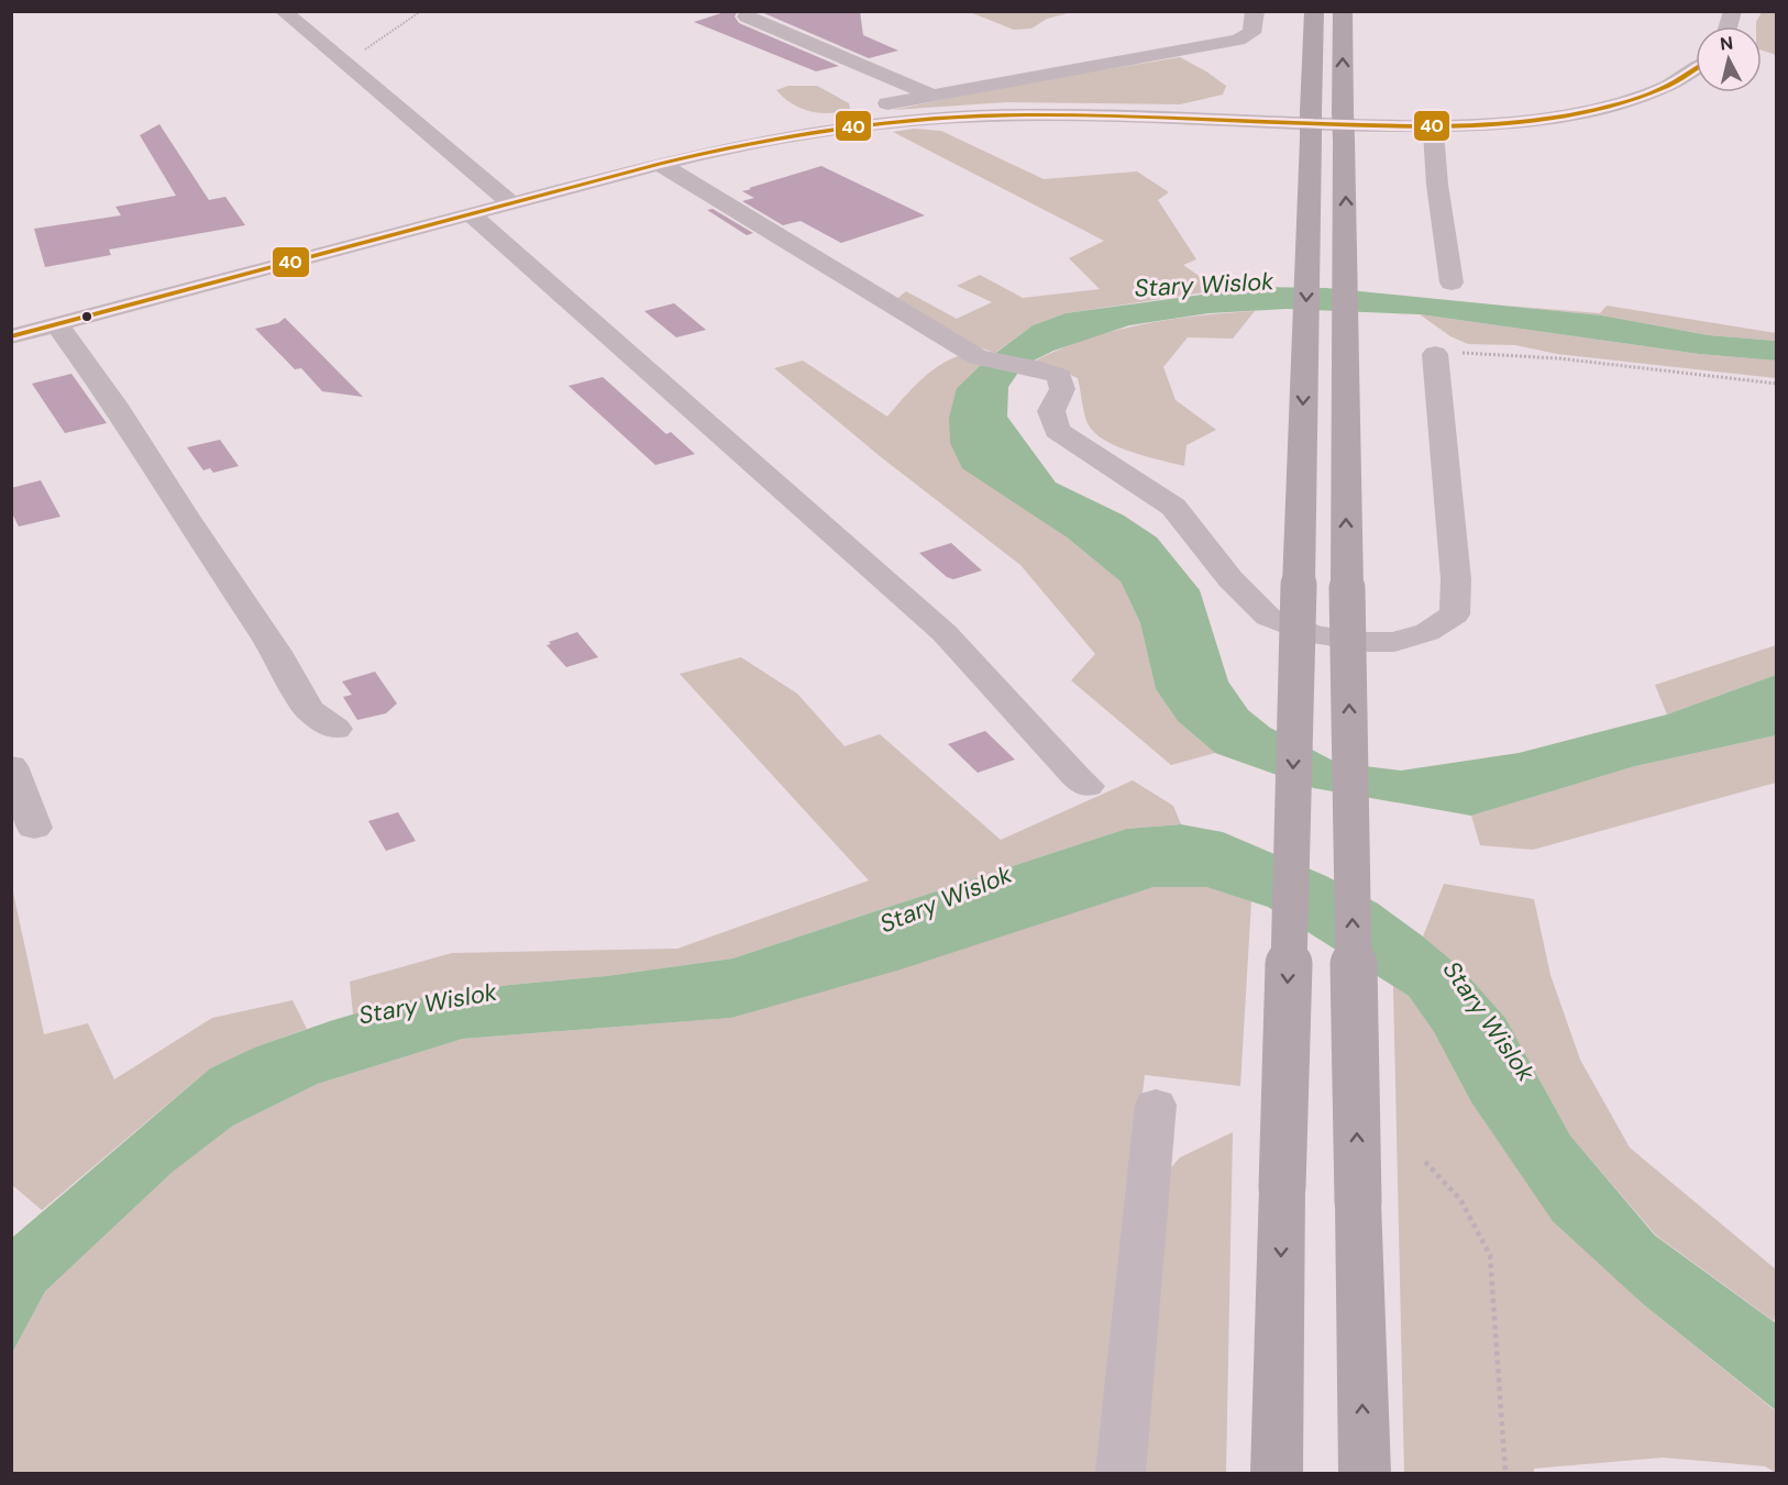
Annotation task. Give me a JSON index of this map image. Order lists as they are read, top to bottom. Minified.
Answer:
{"water":["Stary Wislok"],"lines":["transit line 40"],"north":"top"}
